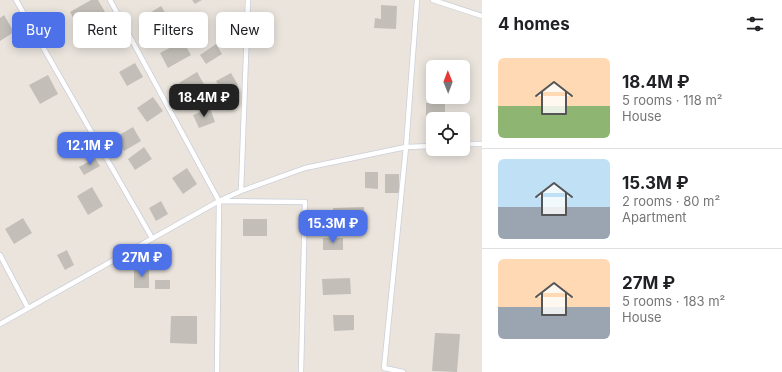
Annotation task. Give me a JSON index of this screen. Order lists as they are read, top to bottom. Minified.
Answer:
{"north":"top","page":{"heading":"4 homes","chip":["Buy","Rent","Filters","New"],"list":[{"name":"18.4M ₽","note":"5 rooms · 118 m² · House"},{"name":"15.3M ₽","note":"2 rooms · 80 m² · Apartment"},{"name":"27M ₽","note":"5 rooms · 183 m² · House"}],"price":["18.4M ₽","12.1M ₽","15.3M ₽","27M ₽"]}}
